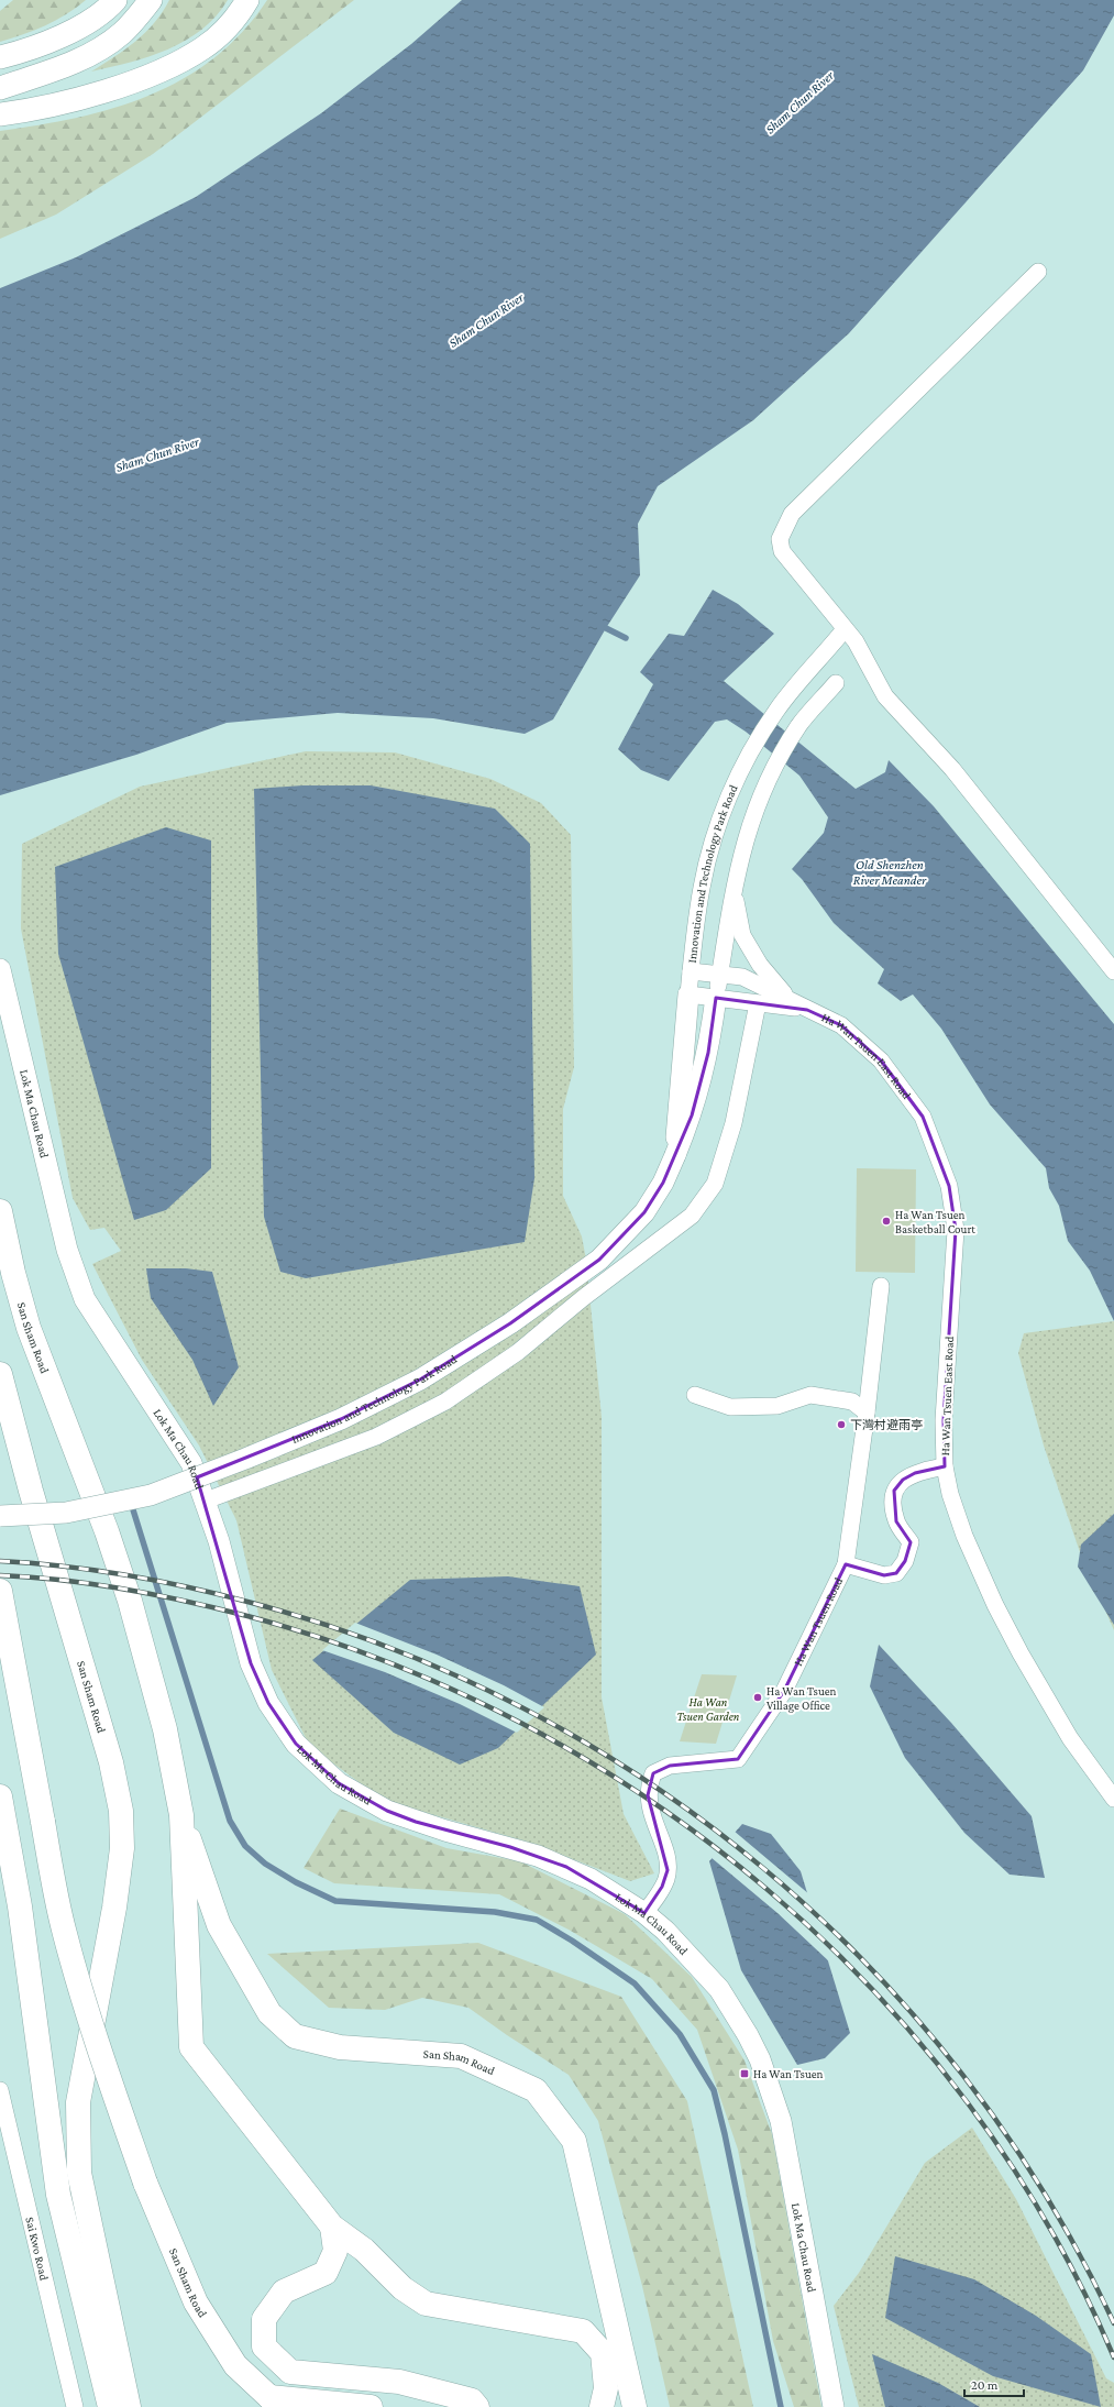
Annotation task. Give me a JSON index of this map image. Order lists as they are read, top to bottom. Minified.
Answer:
{"streets":{"main road":["San Sham Road"],"street":["Innovation and Technology Park Road","Ha Wan Tsuen East Road","Lok Ma Chau Road","Ha Wan Tsuen Road","Sai Kwo Road"]},"crossings":[["Lok Ma Chau Road","Ha Wan Tsuen Road"]],"water":["Sham Chun River","Old Shenzhen River Meander"],"parks":["Ha Wan Tsuen Garden"],"places":{"other":["Ha Wan Tsuen Basketball Court","下灣村避雨亭","Ha Wan Tsuen Village Office"],"transit":["Ha Wan Tsuen"]},"scale_bar":"20 m"}
